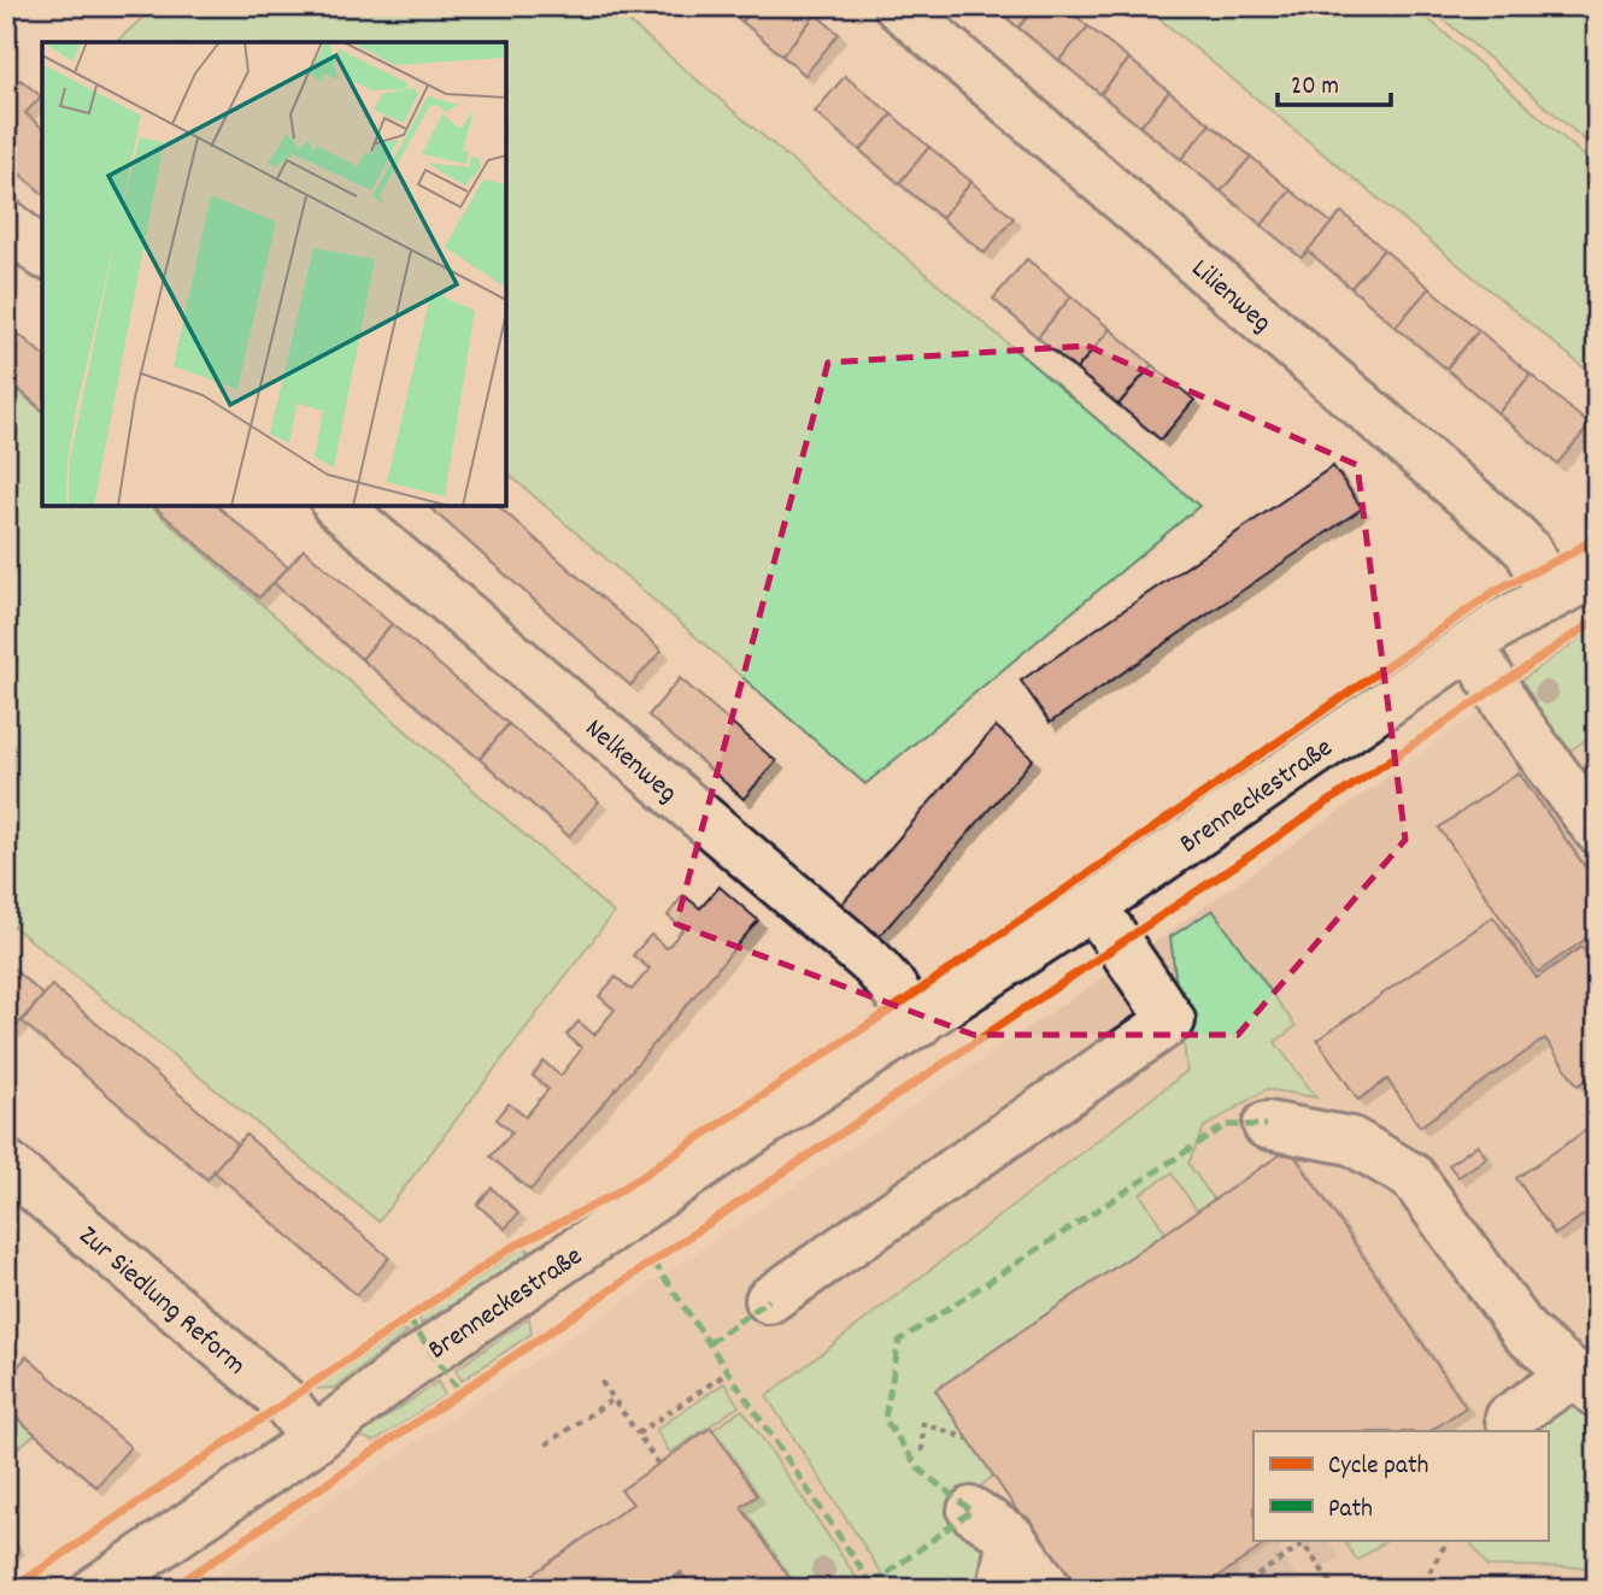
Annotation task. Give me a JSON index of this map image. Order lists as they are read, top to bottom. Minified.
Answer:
{"streets":{"street":["Lilienweg","Nelkenweg","Brenneckestraße","Zur Siedlung Reform"]},"crossings":[["Lilienweg","Brenneckestraße"],["Nelkenweg","Brenneckestraße"],["Brenneckestraße","Zur Siedlung Reform"]],"legend":["Cycle path","Path"],"scale_bar":"20 m"}
